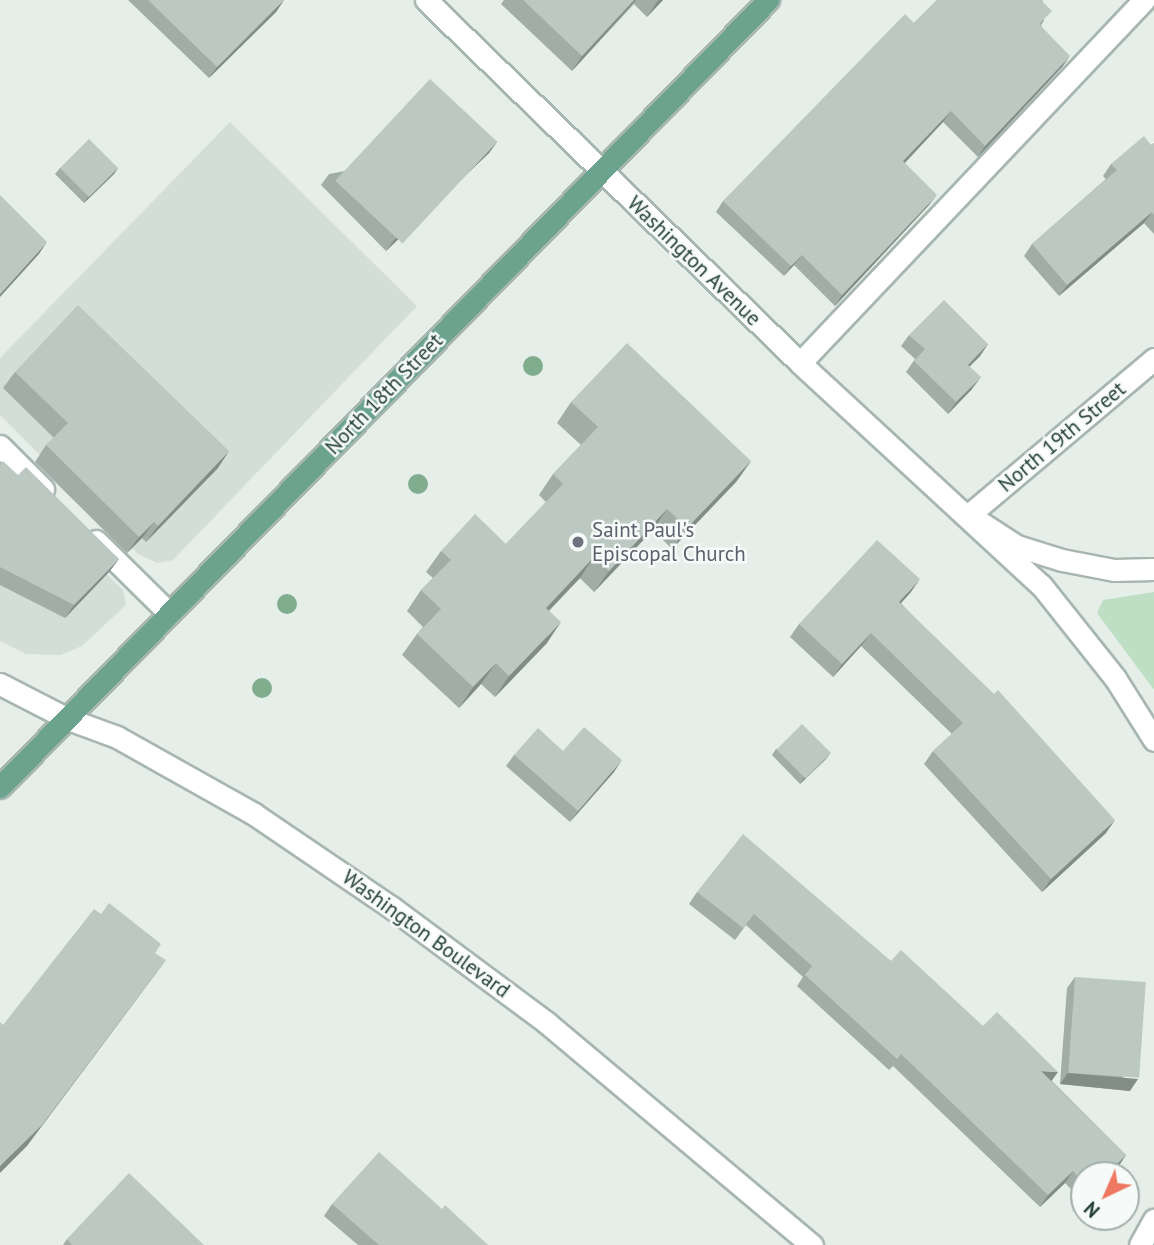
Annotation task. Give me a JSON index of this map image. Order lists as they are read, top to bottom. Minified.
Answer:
{"streets":{"main road":["North 18th Street"],"street":["Washington Avenue","North 19th Street","Washington Boulevard"]},"crossings":[["Washington Avenue","North 18th Street"],["Washington Avenue","North 19th Street"],["North 18th Street","Washington Boulevard"]],"places":["Saint Paul's Episcopal Church"],"north":"bottom left"}
